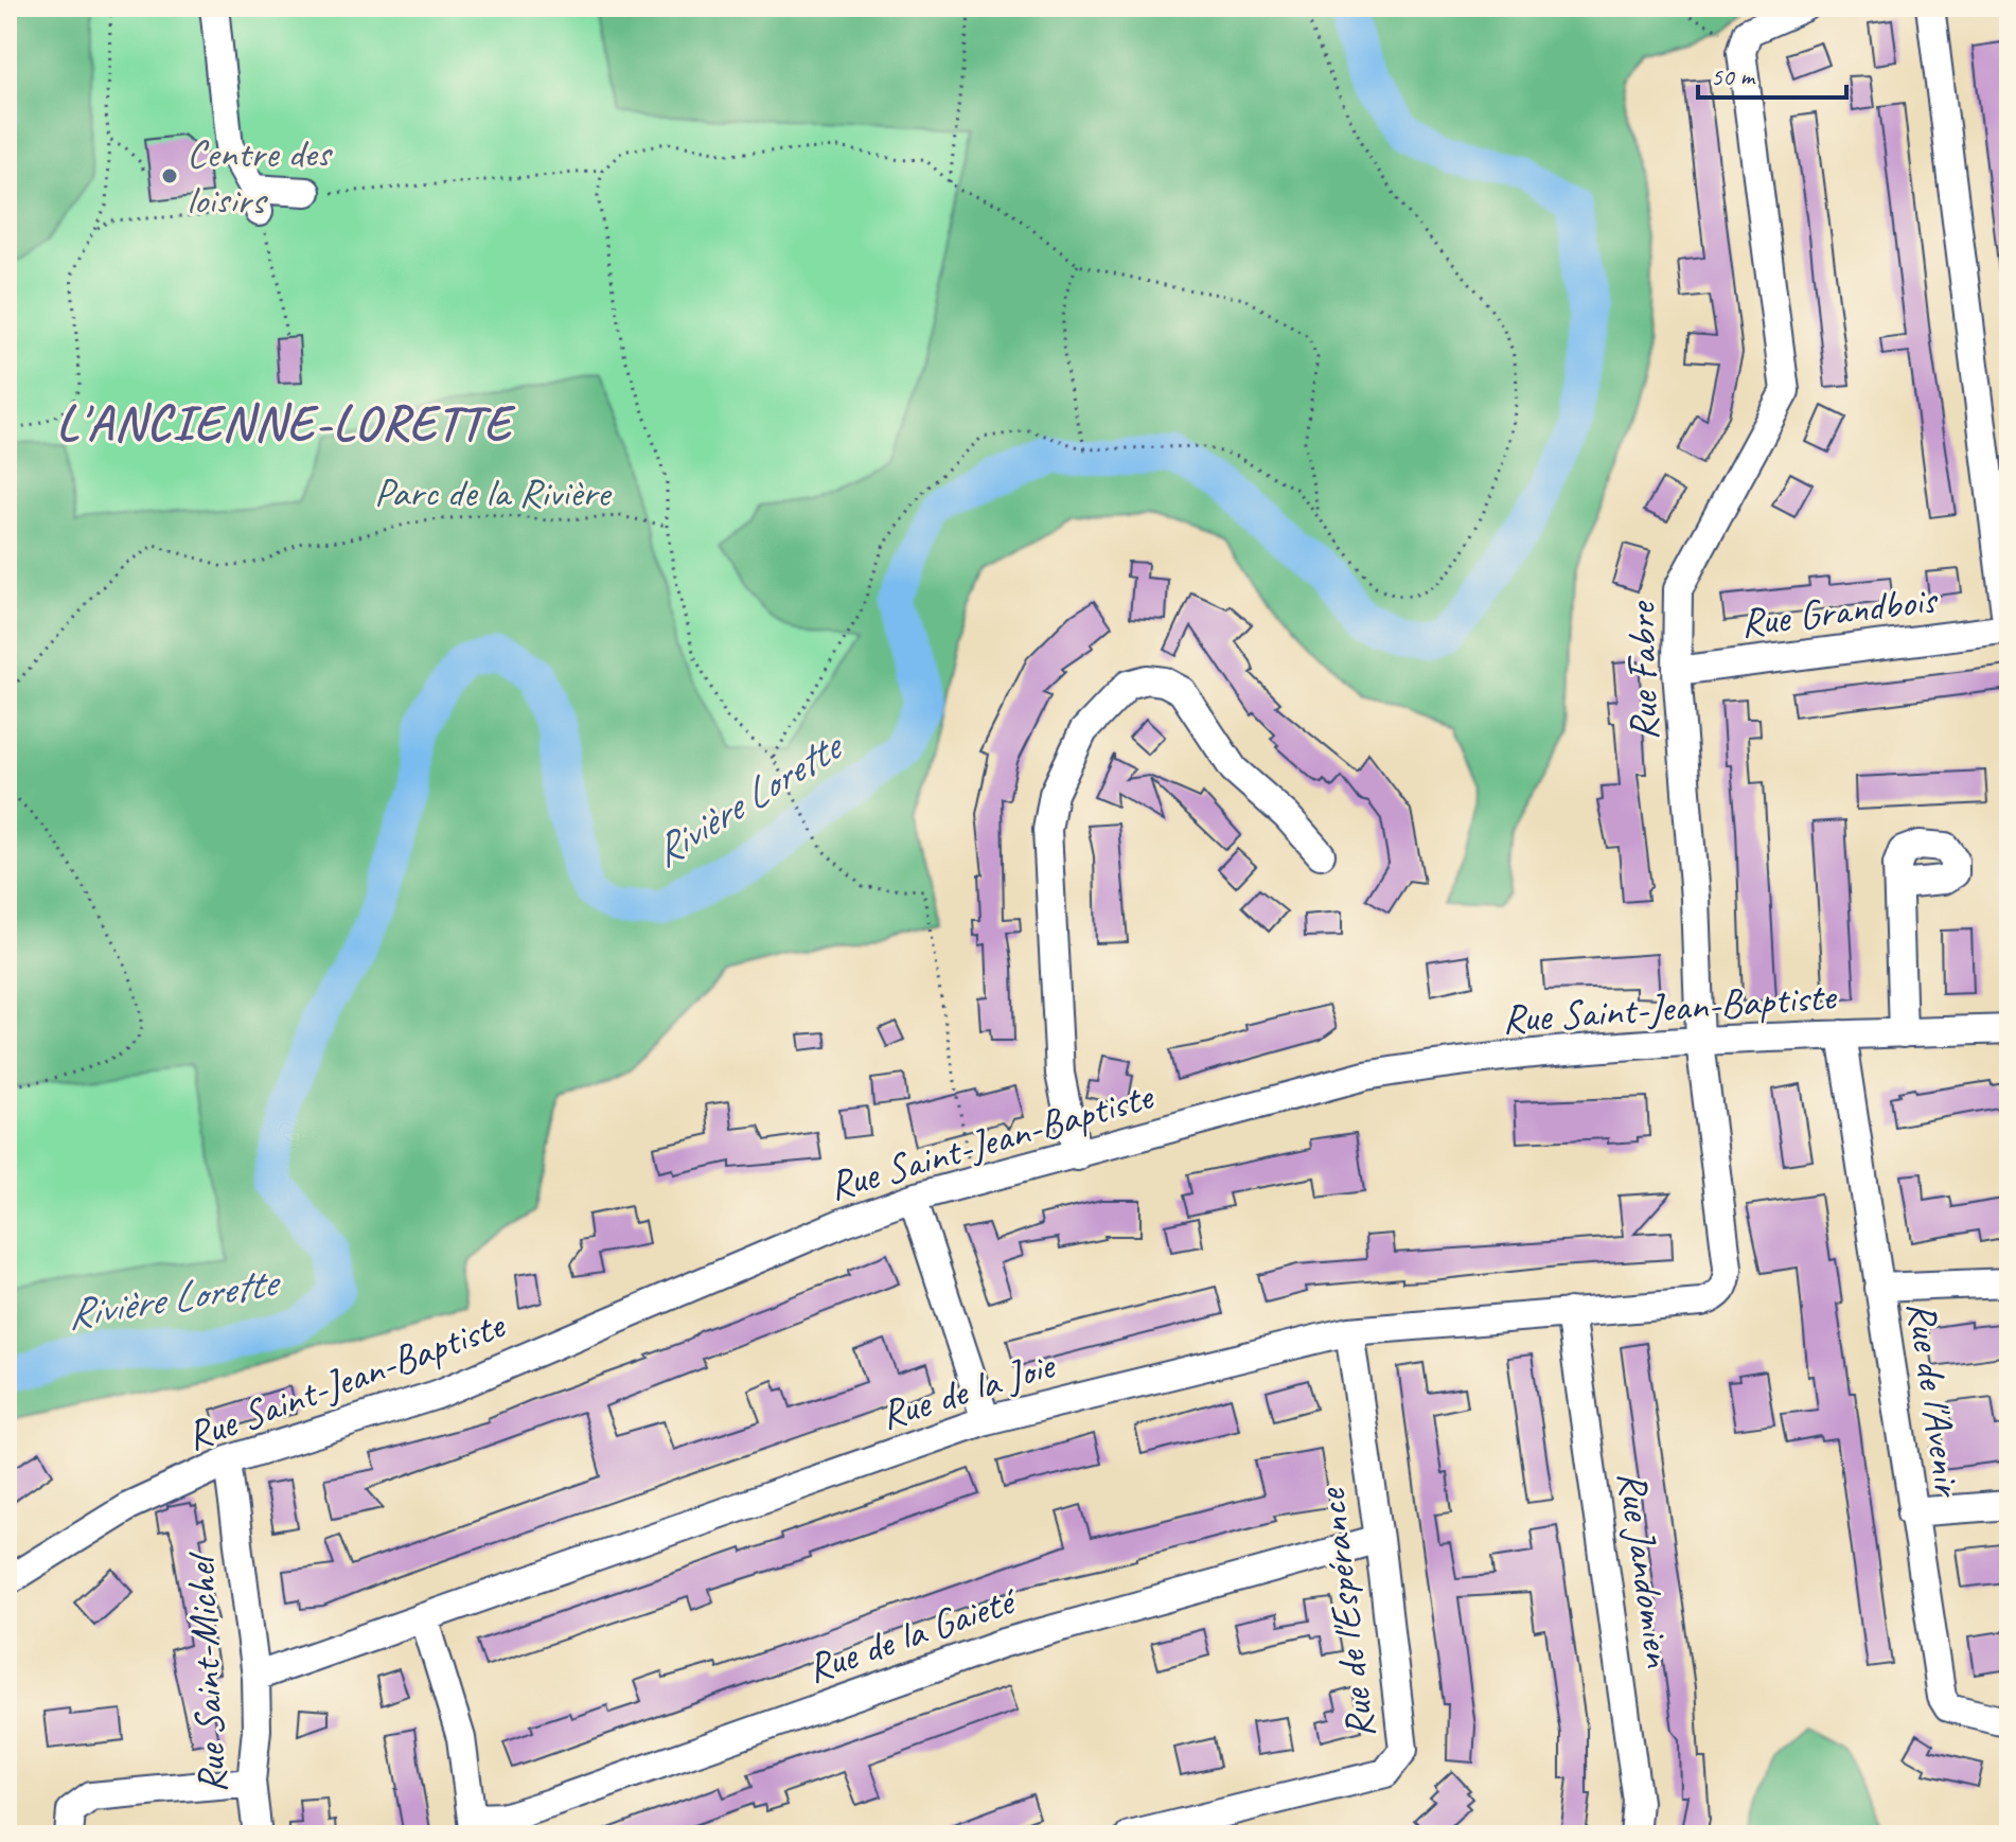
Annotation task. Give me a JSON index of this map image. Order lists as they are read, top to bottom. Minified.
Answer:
{"streets":{"street":["Rue Grandbois","Rue Fabre","Rue Saint-Jean-Baptiste","Rue de la Joie","Rue de l'Avenir","Rue Jandomien","Rue de l'Espérance","Rue de la Gaieté","Rue Saint-Michel"]},"crossings":[["Rue Grandbois","Rue Fabre"],["Rue Fabre","Rue Saint-Jean-Baptiste"],["Rue Fabre","Rue de la Joie"],["Rue Saint-Jean-Baptiste","Rue de l'Avenir"],["Rue Saint-Jean-Baptiste","Rue Saint-Michel"],["Rue de la Joie","Rue Jandomien"],["Rue de la Joie","Rue de l'Espérance"],["Rue de la Joie","Rue Saint-Michel"],["Rue de l'Espérance","Rue de la Gaieté"]],"districts":["L'ANCIENNE-LORETTE"],"water":["Rivière Lorette"],"parks":["Parc de la Rivière"],"places":["Centre des loisirs"],"scale_bar":"50 m"}
